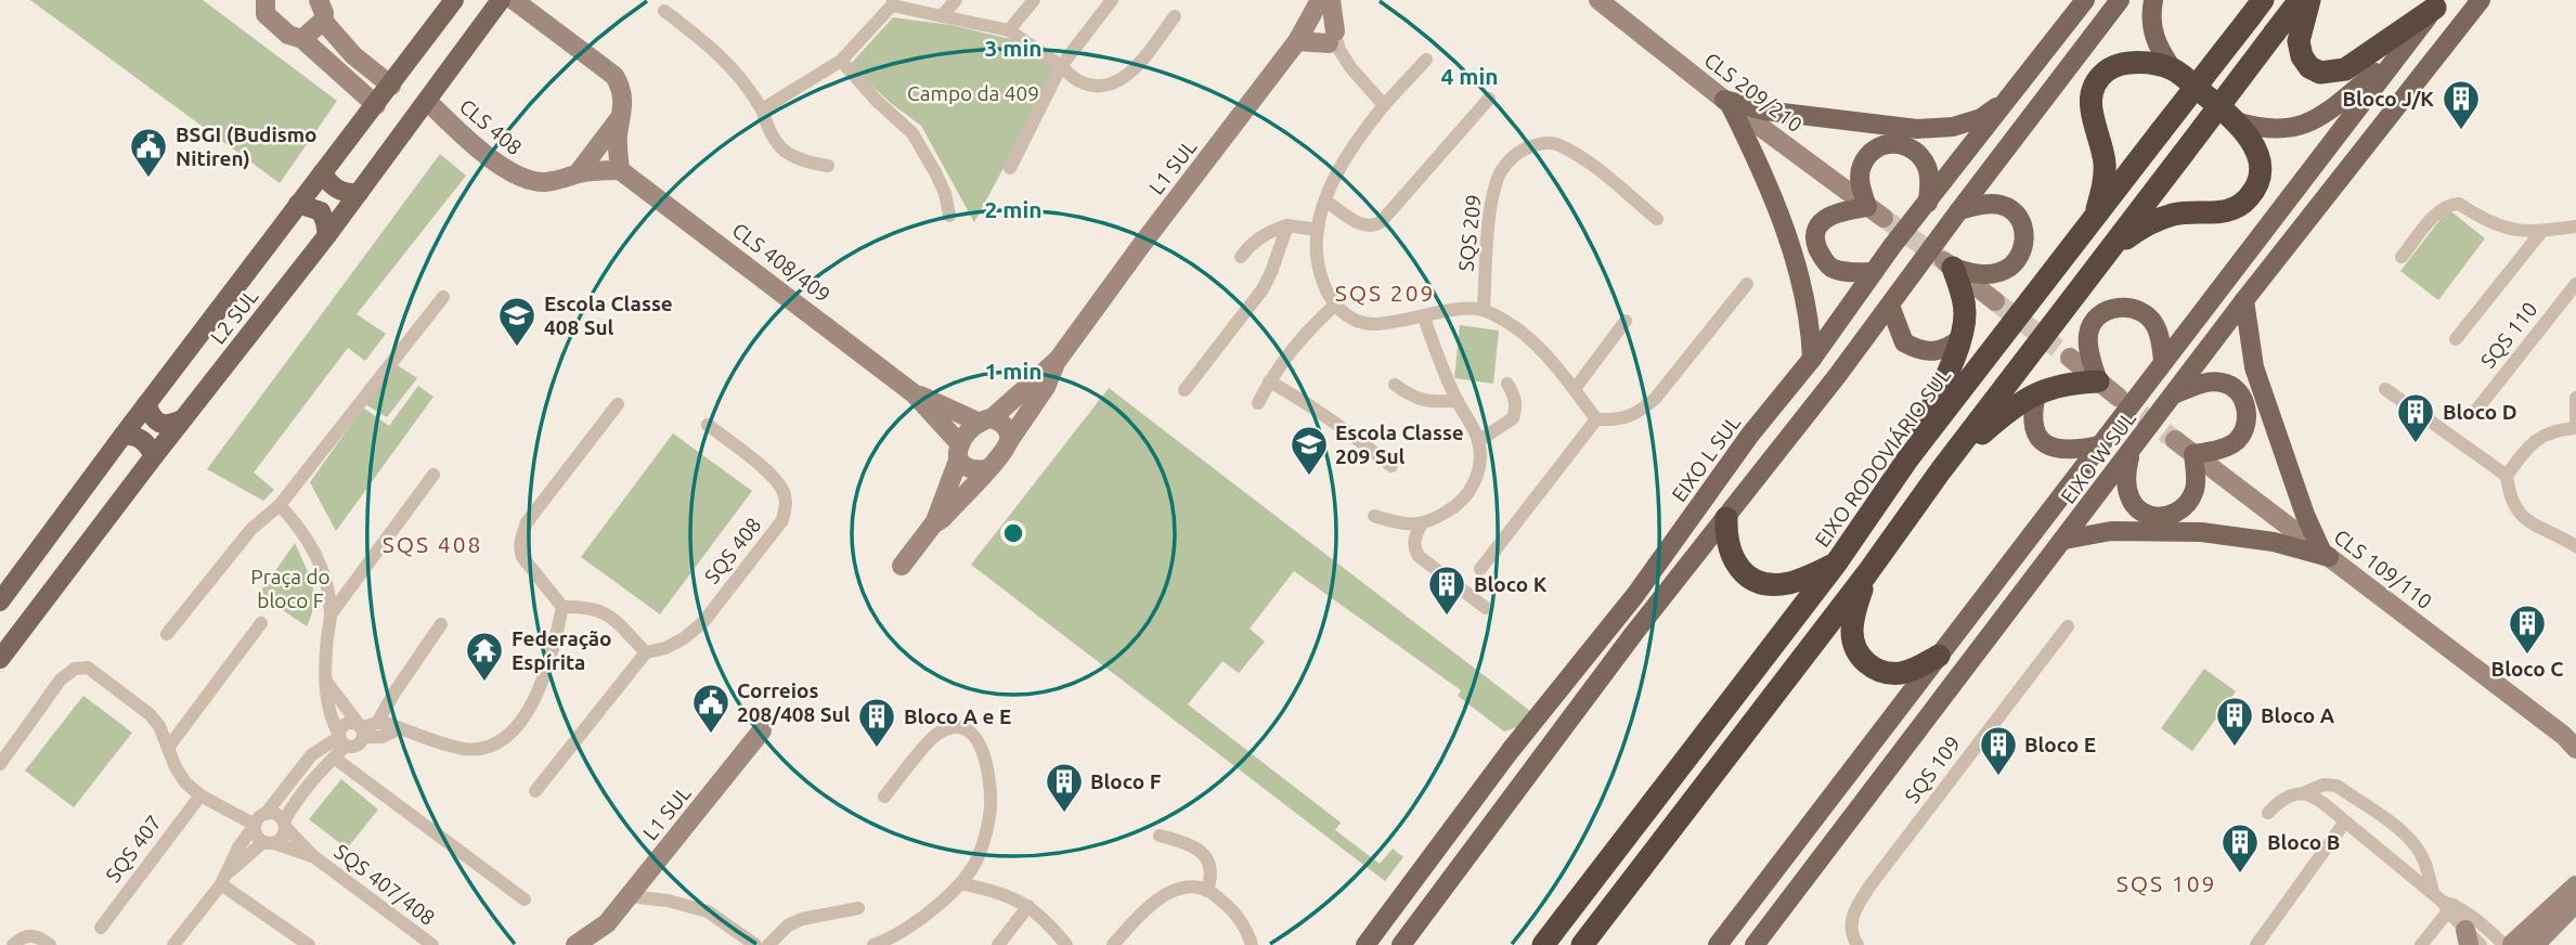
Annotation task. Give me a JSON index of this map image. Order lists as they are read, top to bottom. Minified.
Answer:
{"streets":{"highway":["EIXO RODOVIÁRIO SUL"],"main road":["L2 SUL","EIXO W SUL","EIXO L SUL"],"street":["CLS 209/210","CLS 408","L1 SUL","SQS 209","CLS 408/409","SQS 110","SQS 408","CLS 109/110","SQS 109","SQS 407","SQS 407/408"]},"crossings":[["CLS 408","CLS 408/409"],["CLS 408","L2 SUL"],["L1 SUL","CLS 408/409"]],"districts":["SQS 209","SQS 408","SQS 109"],"parks":["Campo da 409","Praça do bloco F"],"places":{"building":["Bloco J/K","Bloco D","Bloco K","Bloco C","Bloco A","Bloco A e E","Bloco E","Bloco F","Bloco B"],"public building":["BSGI (Budismo Nitiren)","Correios 208/408 Sul"],"school or university":["Escola Classe 408 Sul","Escola Classe 209 Sul"],"temple":["Federação Espírita"]},"rings":["3 min","4 min","2 min","1 min"]}
